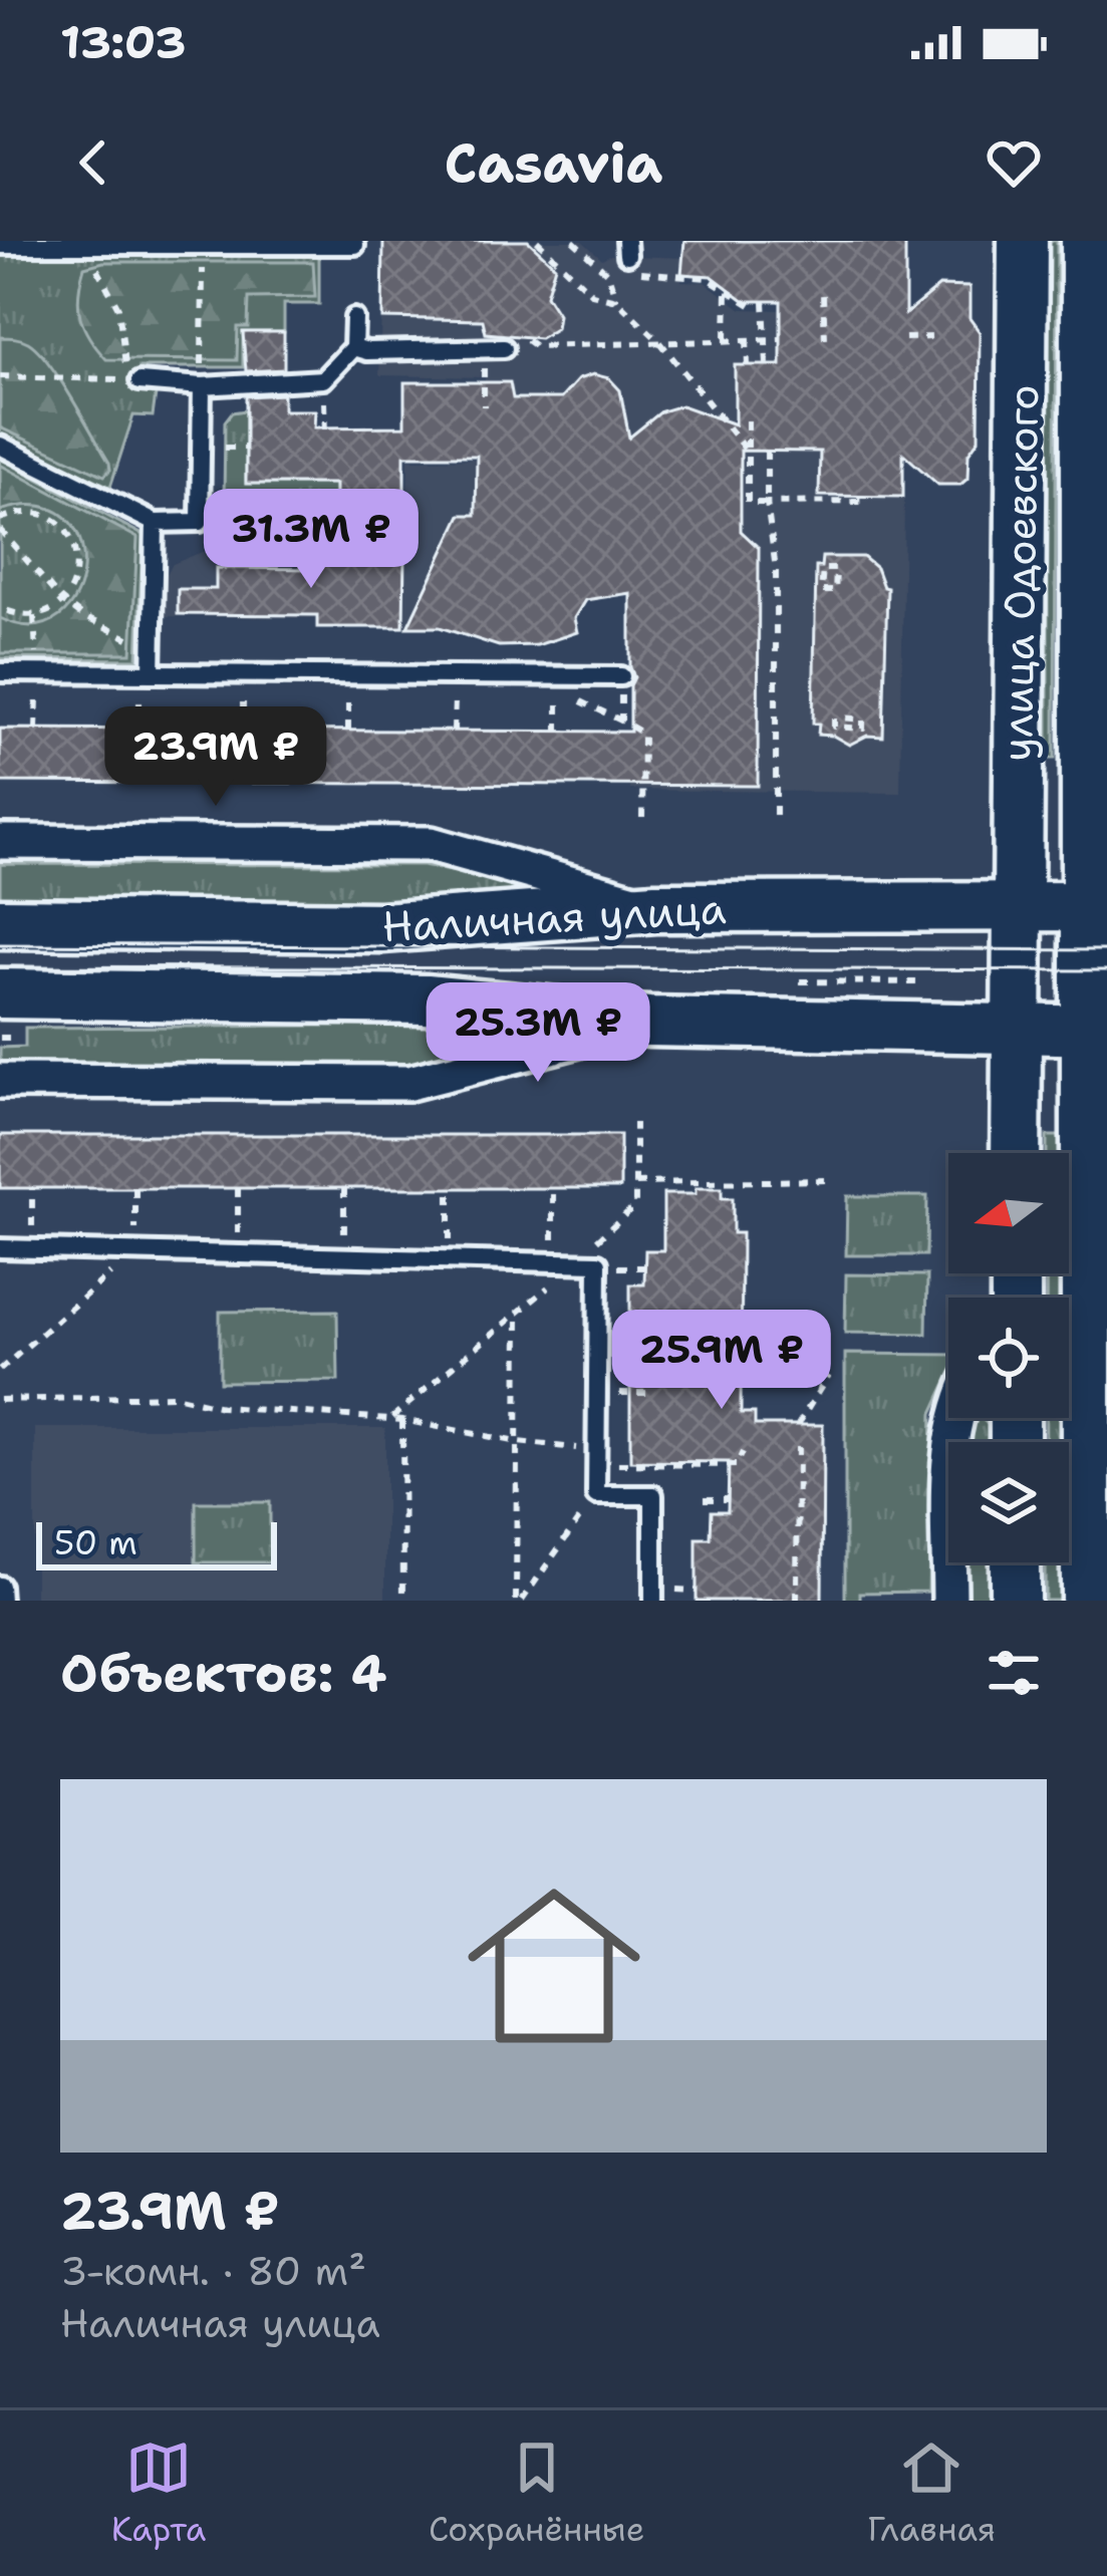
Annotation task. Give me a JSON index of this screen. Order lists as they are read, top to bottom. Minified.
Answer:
{"streets":{"street":["улица Одоевского","Наличная улица"]},"crossings":[["улица Одоевского","Наличная улица"]],"scale_bar":"50 m","north":"left","page":{"status":"13:03","header":"Casavia","price":["31.3M ₽","23.9M ₽","25.3M ₽","25.9M ₽"],"scale":"50 m","heading":"Объектов: 4","list":[{"name":"23.9M ₽","note":"3-комн. · 80 m² · Наличная улица"}],"tabs":["Карта","Сохранённые","Главная"]}}
